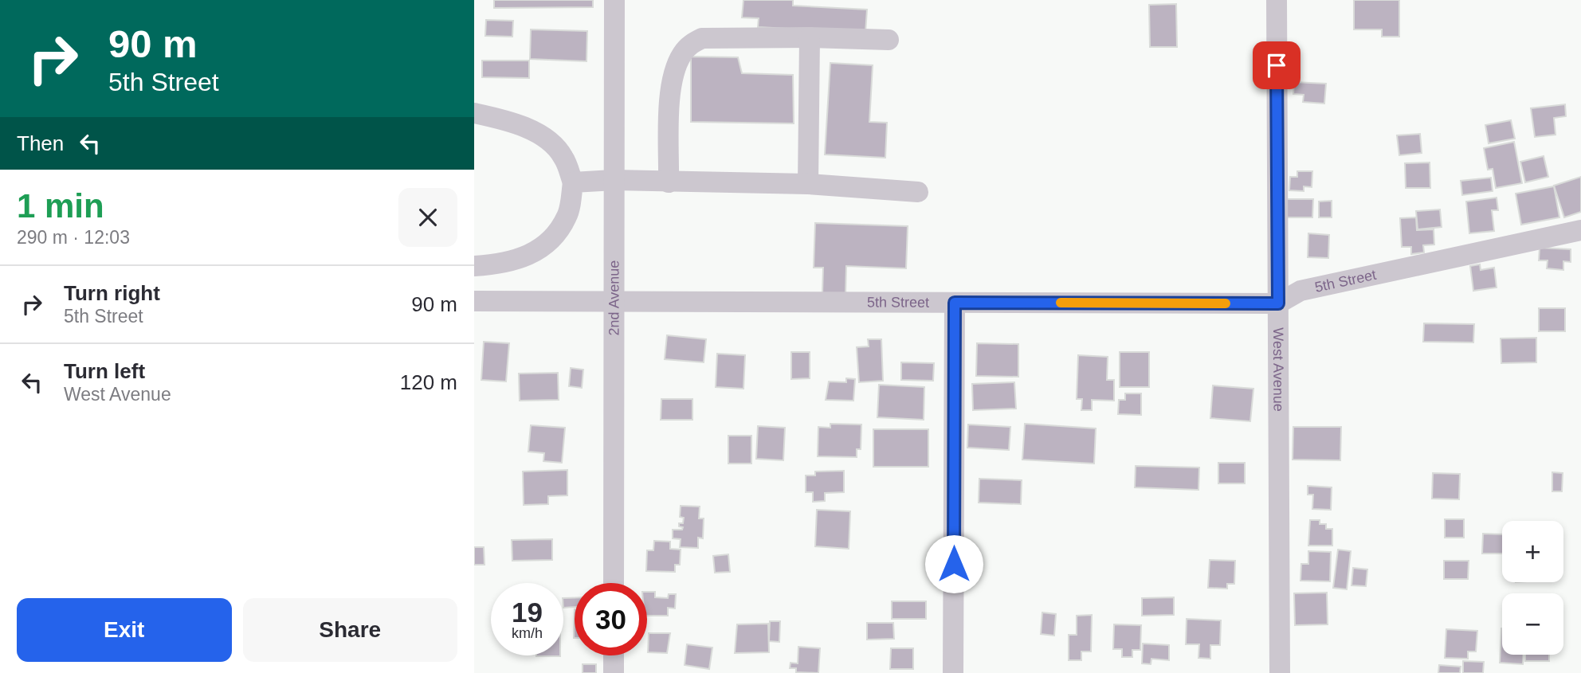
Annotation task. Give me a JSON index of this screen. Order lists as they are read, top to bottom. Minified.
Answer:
{"streets":{"street":["5th Street","2nd Avenue","West Avenue"]},"crossings":[["5th Street","2nd Avenue"],["5th Street","West Avenue"]],"page":{"turn":["90 m","5th Street"],"then":"Then","heading":["1 min","290 m · 12:03"],"list":[{"name":"Turn right","note":"5th Street","value":"90 m"},{"name":"Turn left","note":"West Avenue","value":"120 m"}],"map_buttons":["+","−"],"speed":"19 km/h","limit":"30","buttons":["Exit","Share"]}}
